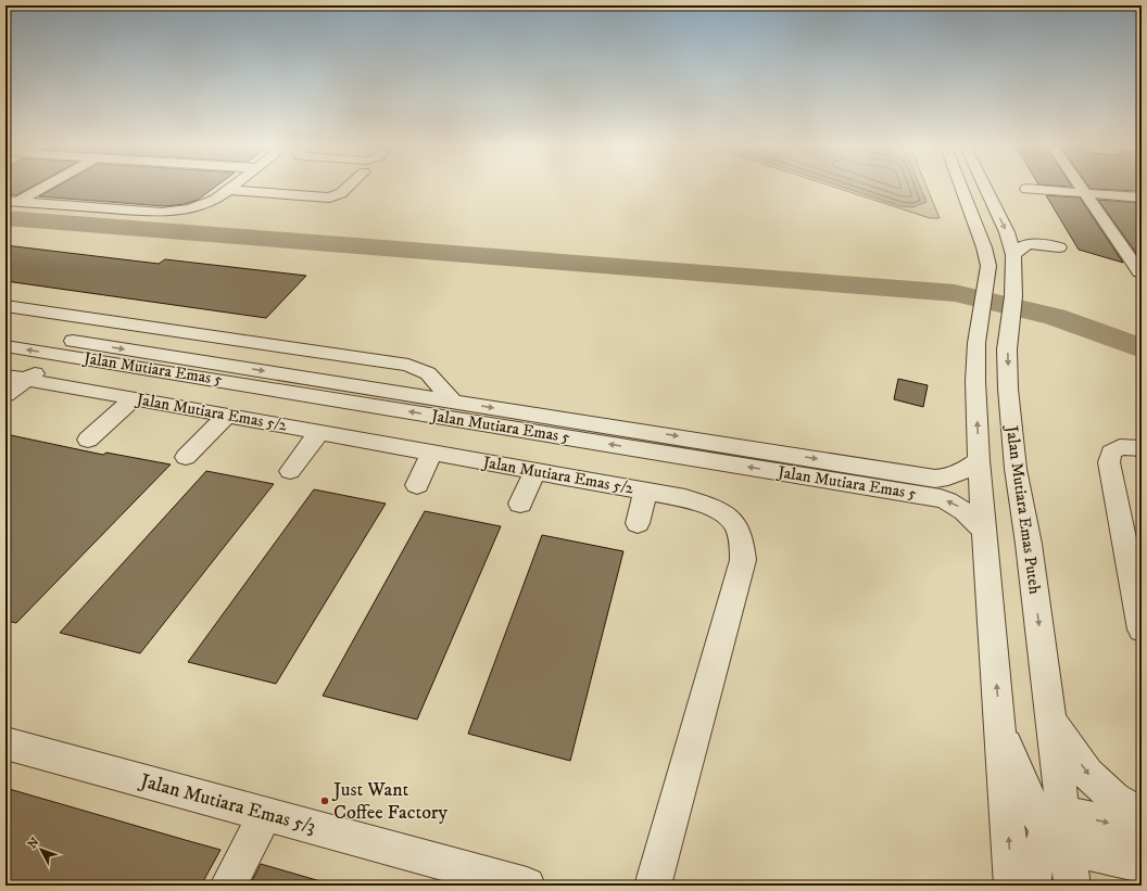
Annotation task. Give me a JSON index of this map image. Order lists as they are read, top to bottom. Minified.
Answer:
{"streets":{"street":["Jalan Mutiara Emas 5","Jalan Mutiara Emas 5/2","Jalan Mutiara Emas Puteh","Jalan Mutiara Emas 5/3"]},"places":["Just Want Coffee Factory"],"north":"top left"}
